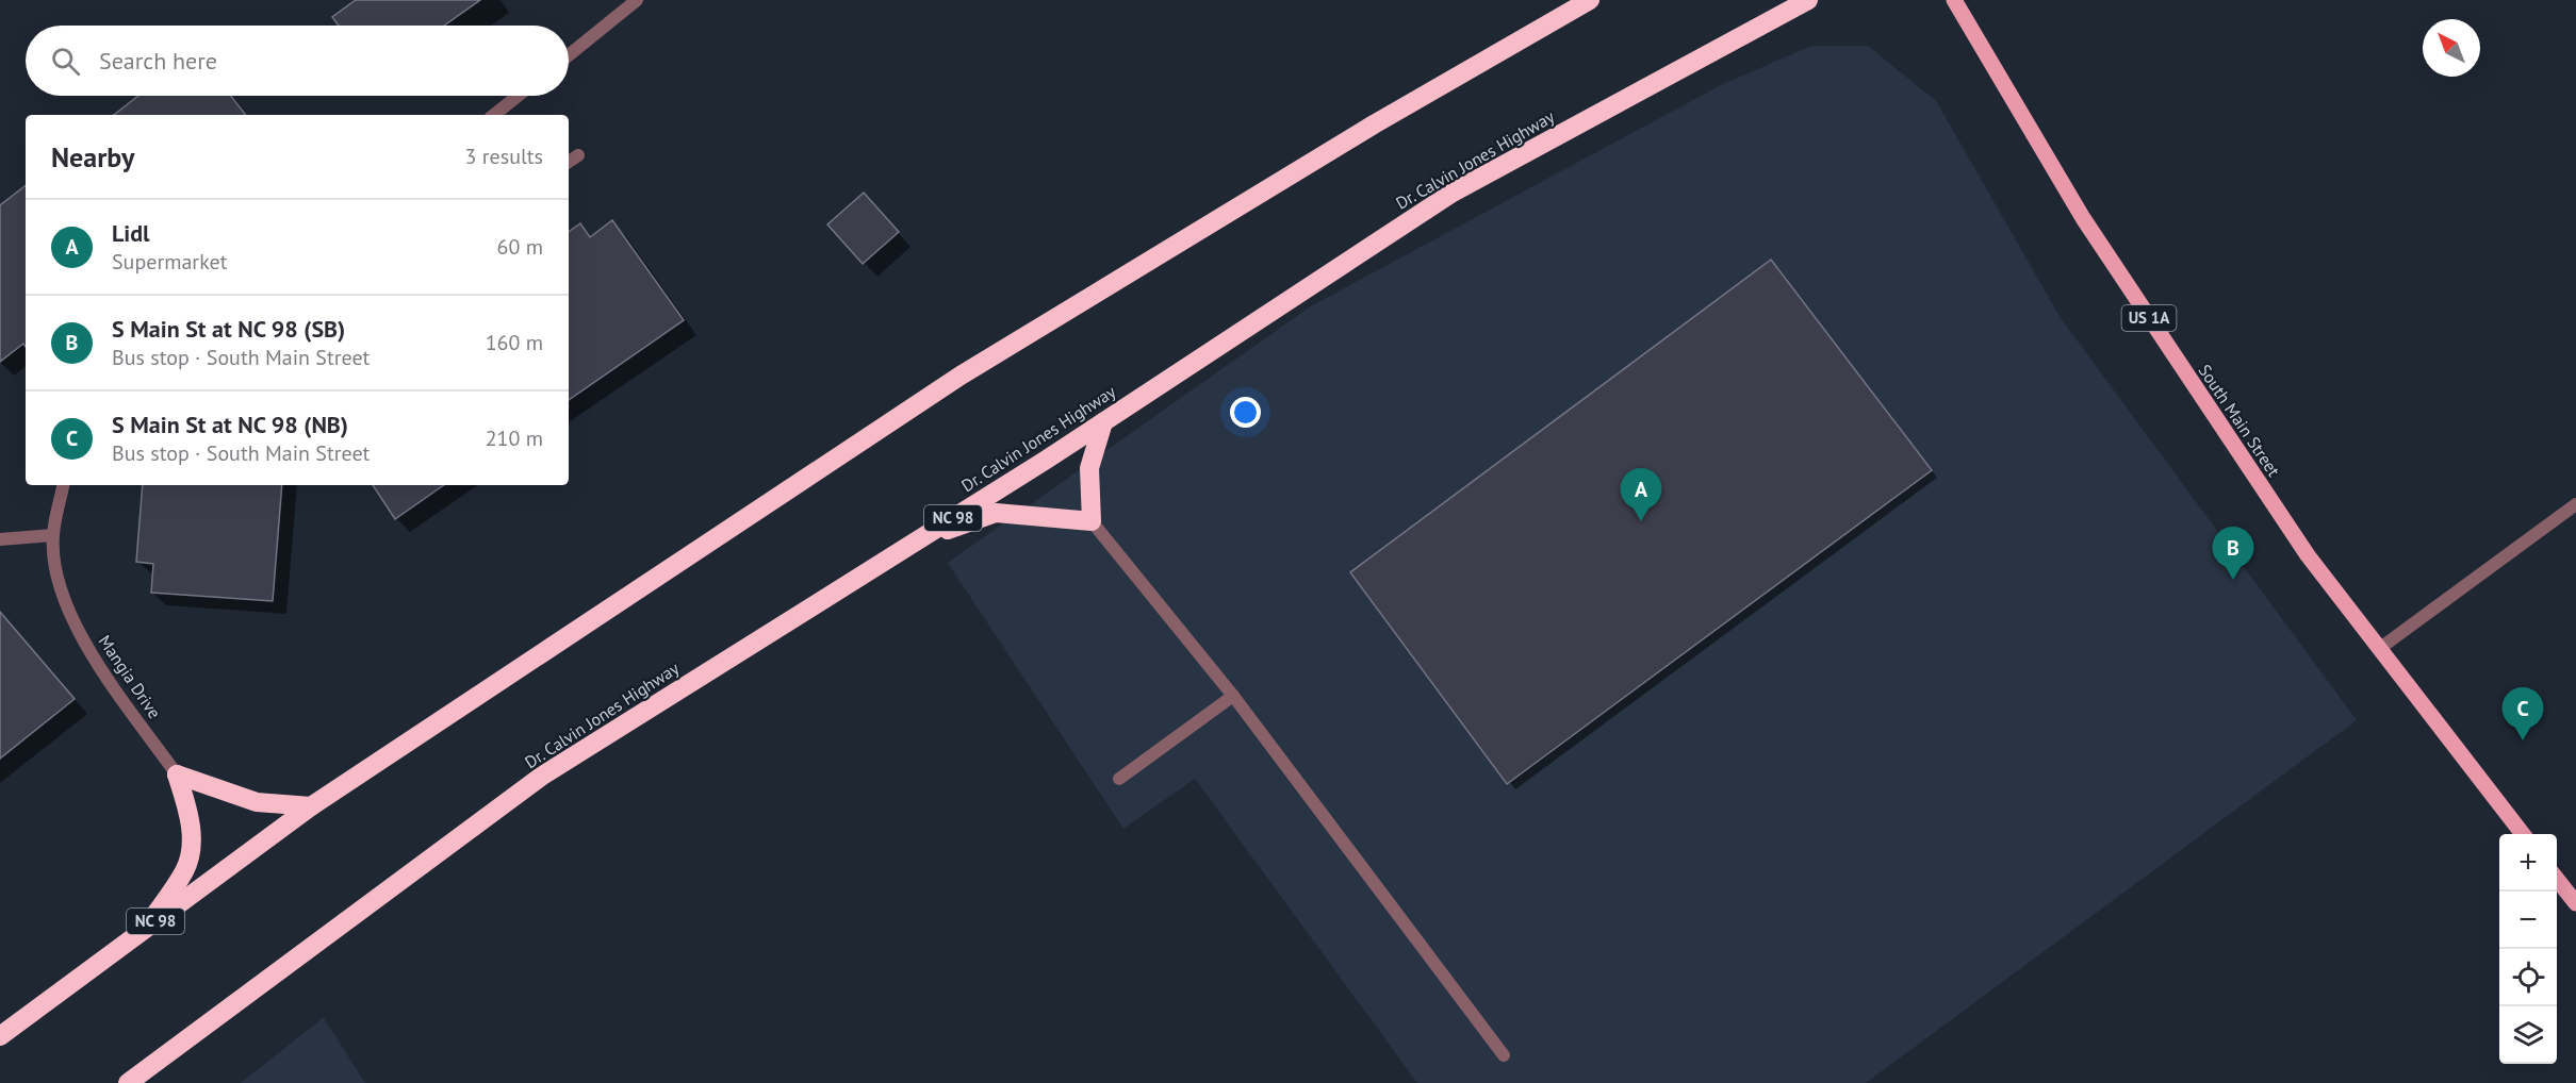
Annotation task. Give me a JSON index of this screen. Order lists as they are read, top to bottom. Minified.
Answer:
{"streets":{"highway":["Dr. Calvin Jones Highway","NC 98"],"main road":["US 1A","South Main Street"],"street":["Mangia Drive"]},"north":"top left","page":{"search":"Search here","heading":["Nearby","3 results"],"list":[{"mark":"A","name":"Lidl","note":"Supermarket","value":"60 m"},{"mark":"B","name":"S Main St at NC 98 (SB)","note":"Bus stop · South Main Street","value":"160 m"},{"mark":"C","name":"S Main St at NC 98 (NB)","note":"Bus stop · South Main Street","value":"210 m"}],"pins":["A","B","C"],"map_buttons":["+","−"]}}
